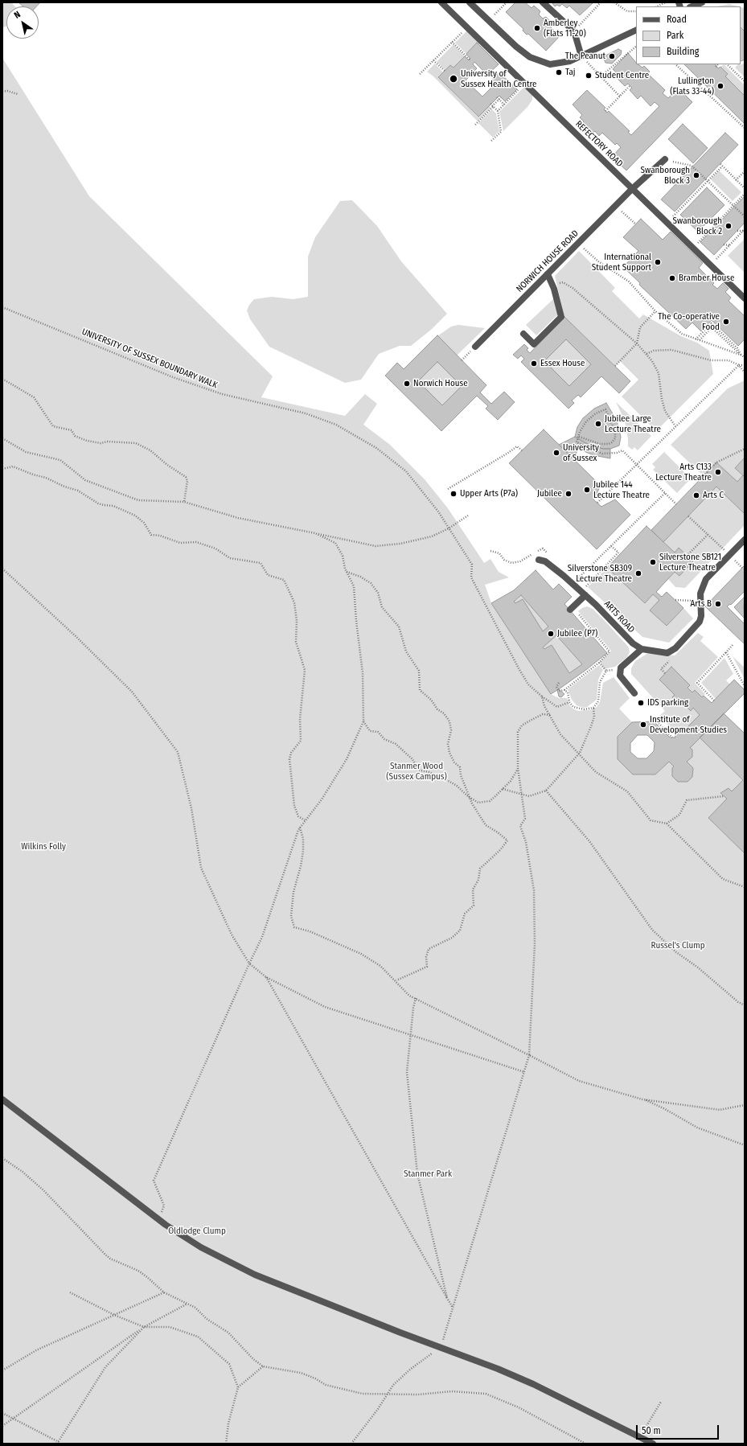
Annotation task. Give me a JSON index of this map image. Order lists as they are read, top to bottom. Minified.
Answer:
{"streets":{"street":["REFECTORY ROAD","NORWICH HOUSE ROAD","ARTS ROAD"],"path":["UNIVERSITY OF SUSSEX BOUNDARY WALK"]},"crossings":[["REFECTORY ROAD","NORWICH HOUSE ROAD"]],"parks":["Stanmer Wood (Sussex Campus)","Wilkins Folly","Russel's Clump","Stanmer Park","Oldlodge Clump"],"places":["Amberley (Flats 11-20)","The Peanut","Taj","Student Centre","University of Sussex Health Centre","Lullington (Flats 33-44)","Swanborough Block 3","Swanborough Block 2","International Student Support","Bramber House","The Co-operative Food","Essex House","Norwich House","Jubilee Large Lecture Theatre","University of Sussex","Arts C133 Lecture Theatre","Jubilee 144 Lecture Theatre","Upper Arts (P7a)","Jubilee","Arts C","Silverstone SB121 Lecture Theatre","Silverstone SB309 Lecture Theatre","Arts B","Jubilee (P7)","IDS parking","Institute of Development Studies"],"legend":["Road","Park","Building"],"scale_bar":"50 m","north":"top left"}
